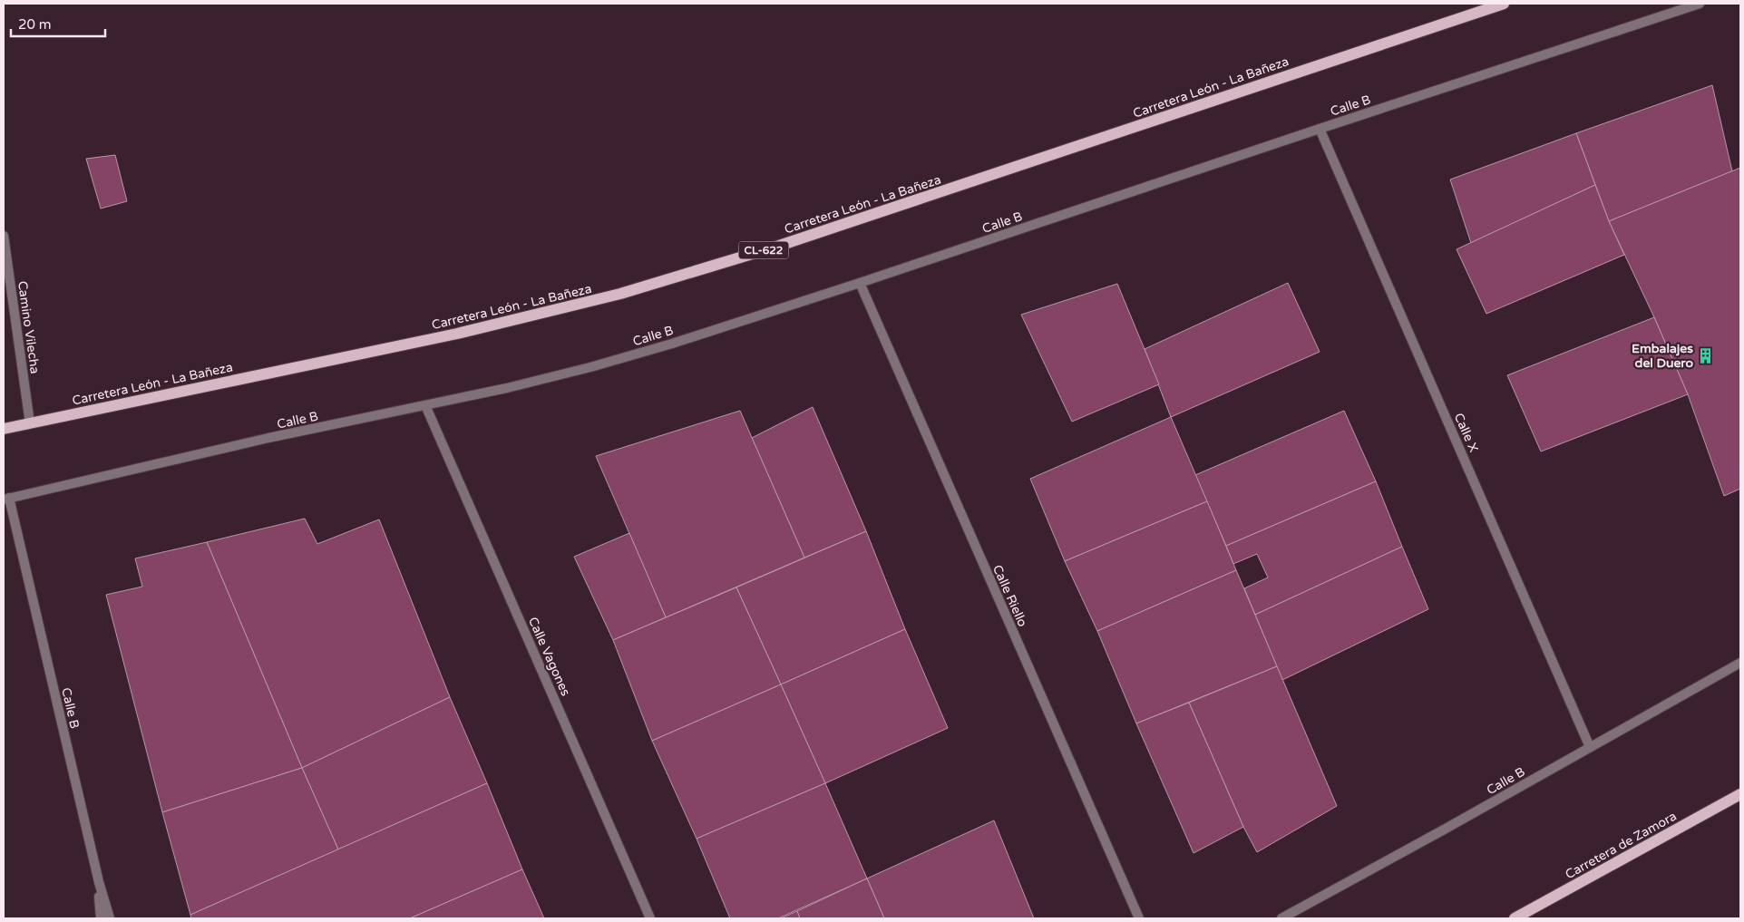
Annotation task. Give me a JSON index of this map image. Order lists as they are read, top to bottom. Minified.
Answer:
{"streets":{"main road":["Carretera León - La Bañeza","CL-622","Carretera de Zamora"],"street":["Calle B","Camino Vilecha","Calle X","Calle Riello","Calle Vagones"]},"crossings":[["Carretera León - La Bañeza","Camino Vilecha"],["Calle B","Calle X"],["Calle B","Calle Riello"],["Calle B","Calle Vagones"]],"places":{"building":["Embalajes del Duero"]},"scale_bar":"20 m"}
